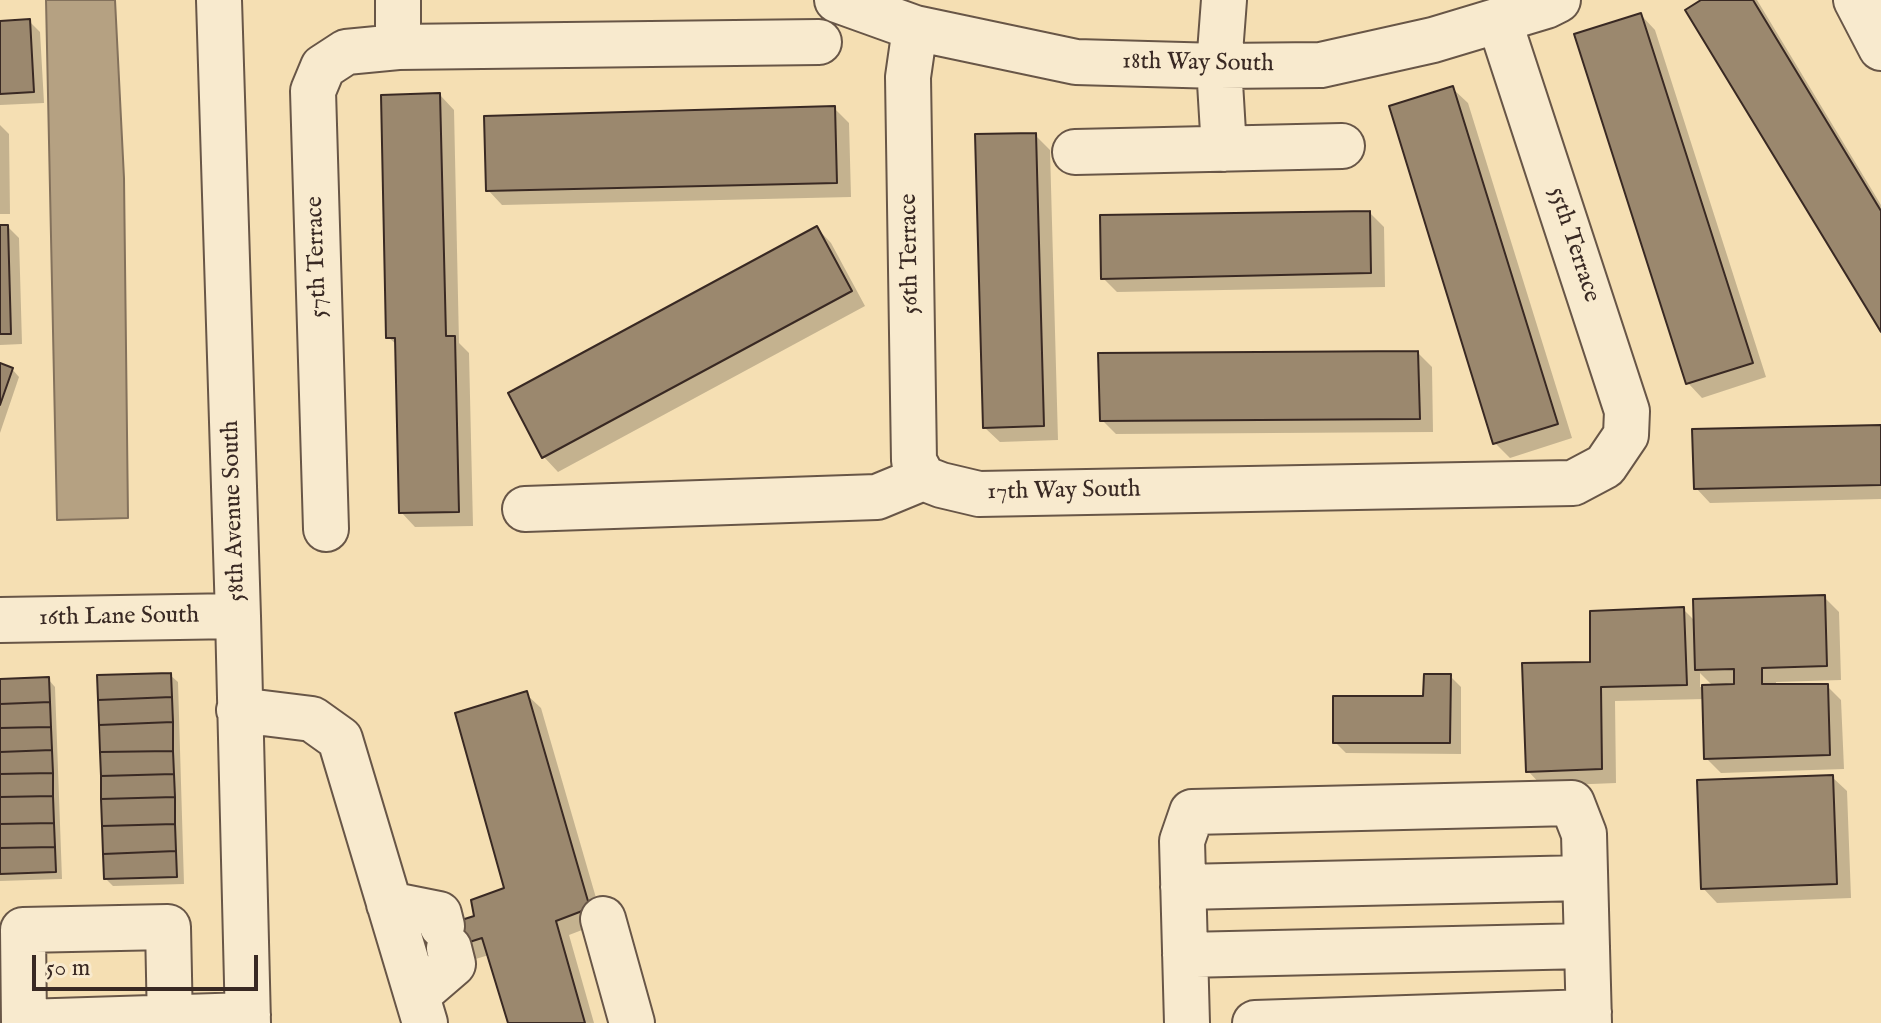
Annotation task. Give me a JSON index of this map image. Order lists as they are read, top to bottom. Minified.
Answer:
{"streets":{"street":["18th Way South","55th Terrace","56th Terrace","57th Terrace","17th Way South","58th Avenue South","16th Lane South"]},"crossings":[["18th Way South","55th Terrace"],["18th Way South","56th Terrace"],["55th Terrace","17th Way South"],["56th Terrace","17th Way South"],["58th Avenue South","16th Lane South"]],"scale_bar":"50 m"}
